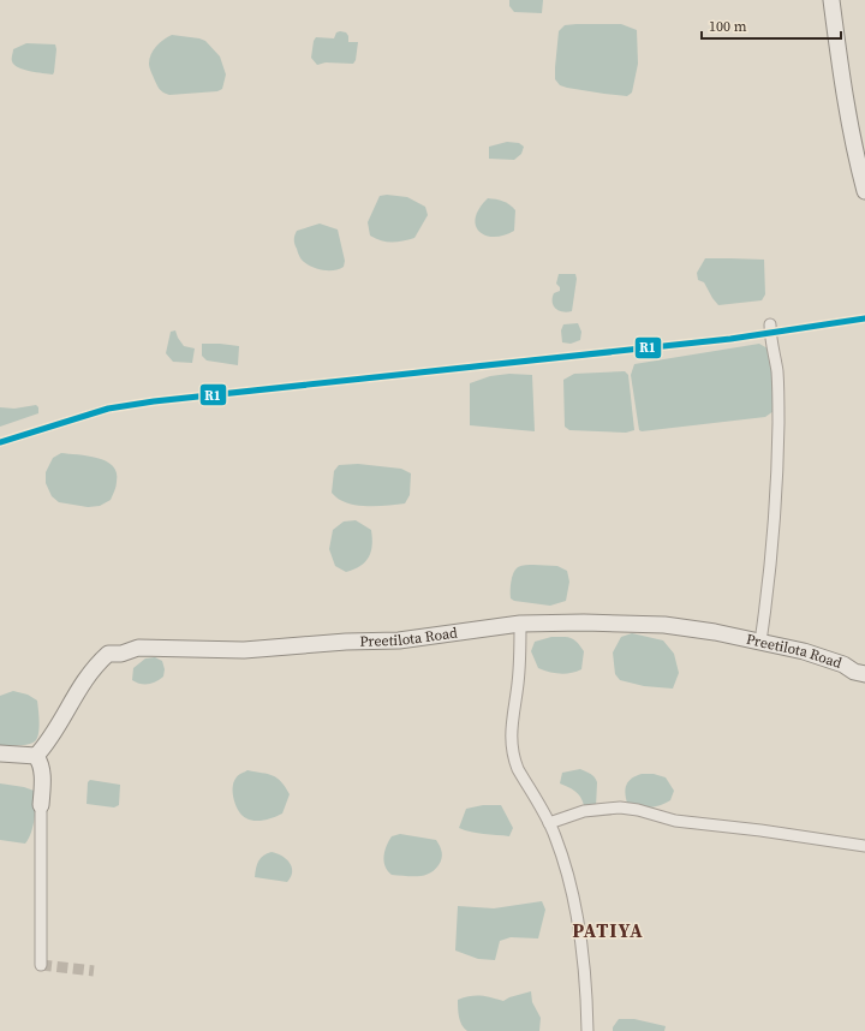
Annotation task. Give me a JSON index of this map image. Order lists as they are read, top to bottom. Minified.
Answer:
{"streets":{"main road":["Preetilota Road"]},"districts":["PATIYA"],"lines":["transit line R1"],"scale_bar":"100 m"}
